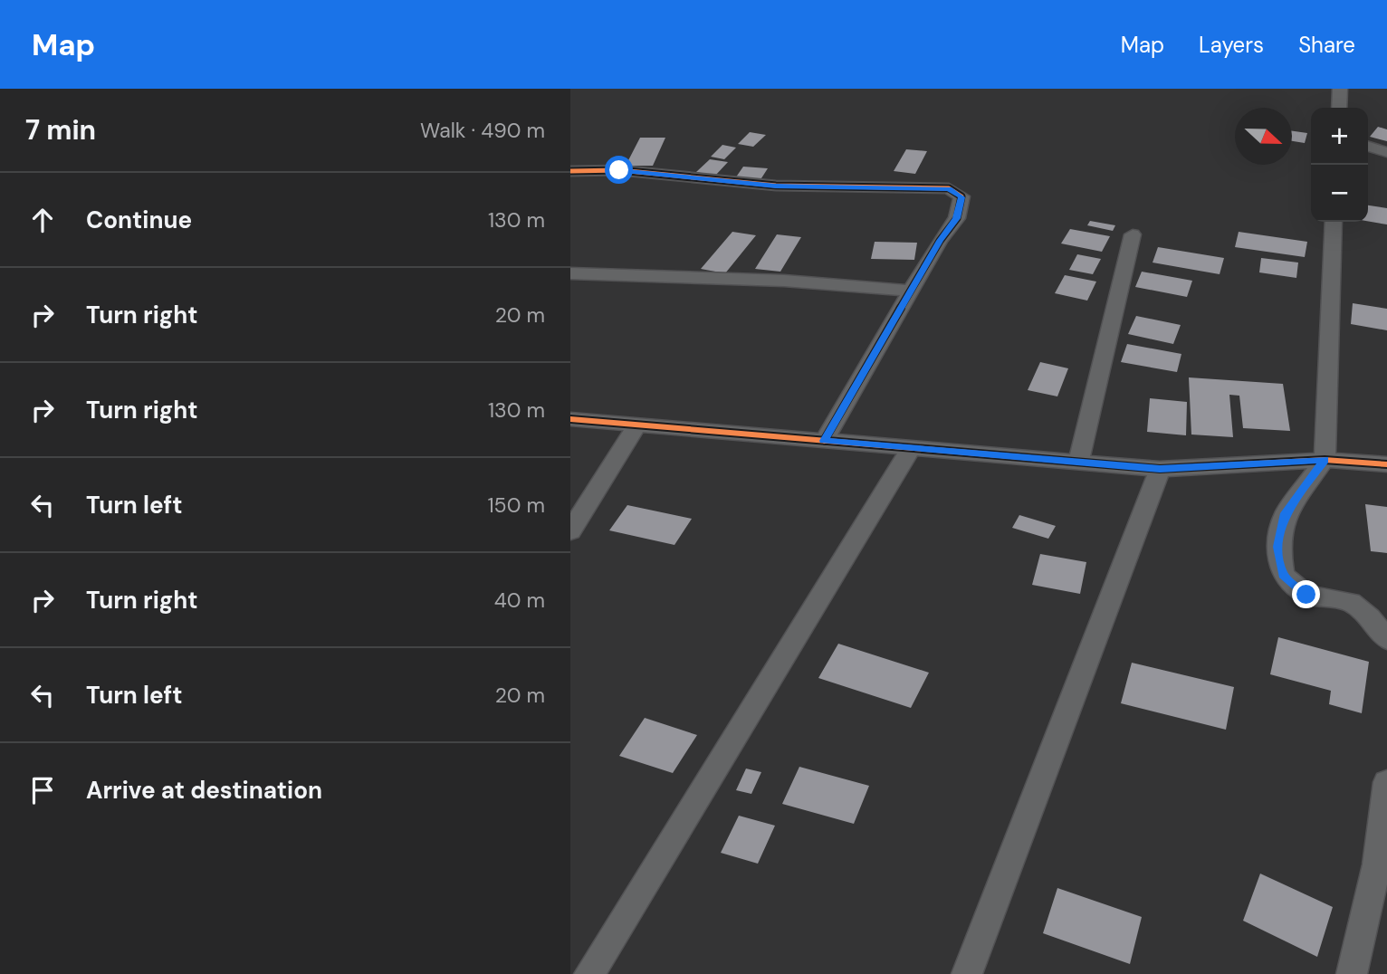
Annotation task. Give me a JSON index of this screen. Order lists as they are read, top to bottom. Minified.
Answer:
{"north":"right","page":{"header":"Map","nav":["Map","Layers","Share"],"heading":["7 min","Walk · 490 m"],"map_buttons":["+","−"],"list":[["Continue","130 m"],["Turn right","20 m"],["Turn right","130 m"],["Turn left","150 m"],["Turn right","40 m"],["Turn left","20 m"],"Arrive at destination"]}}
